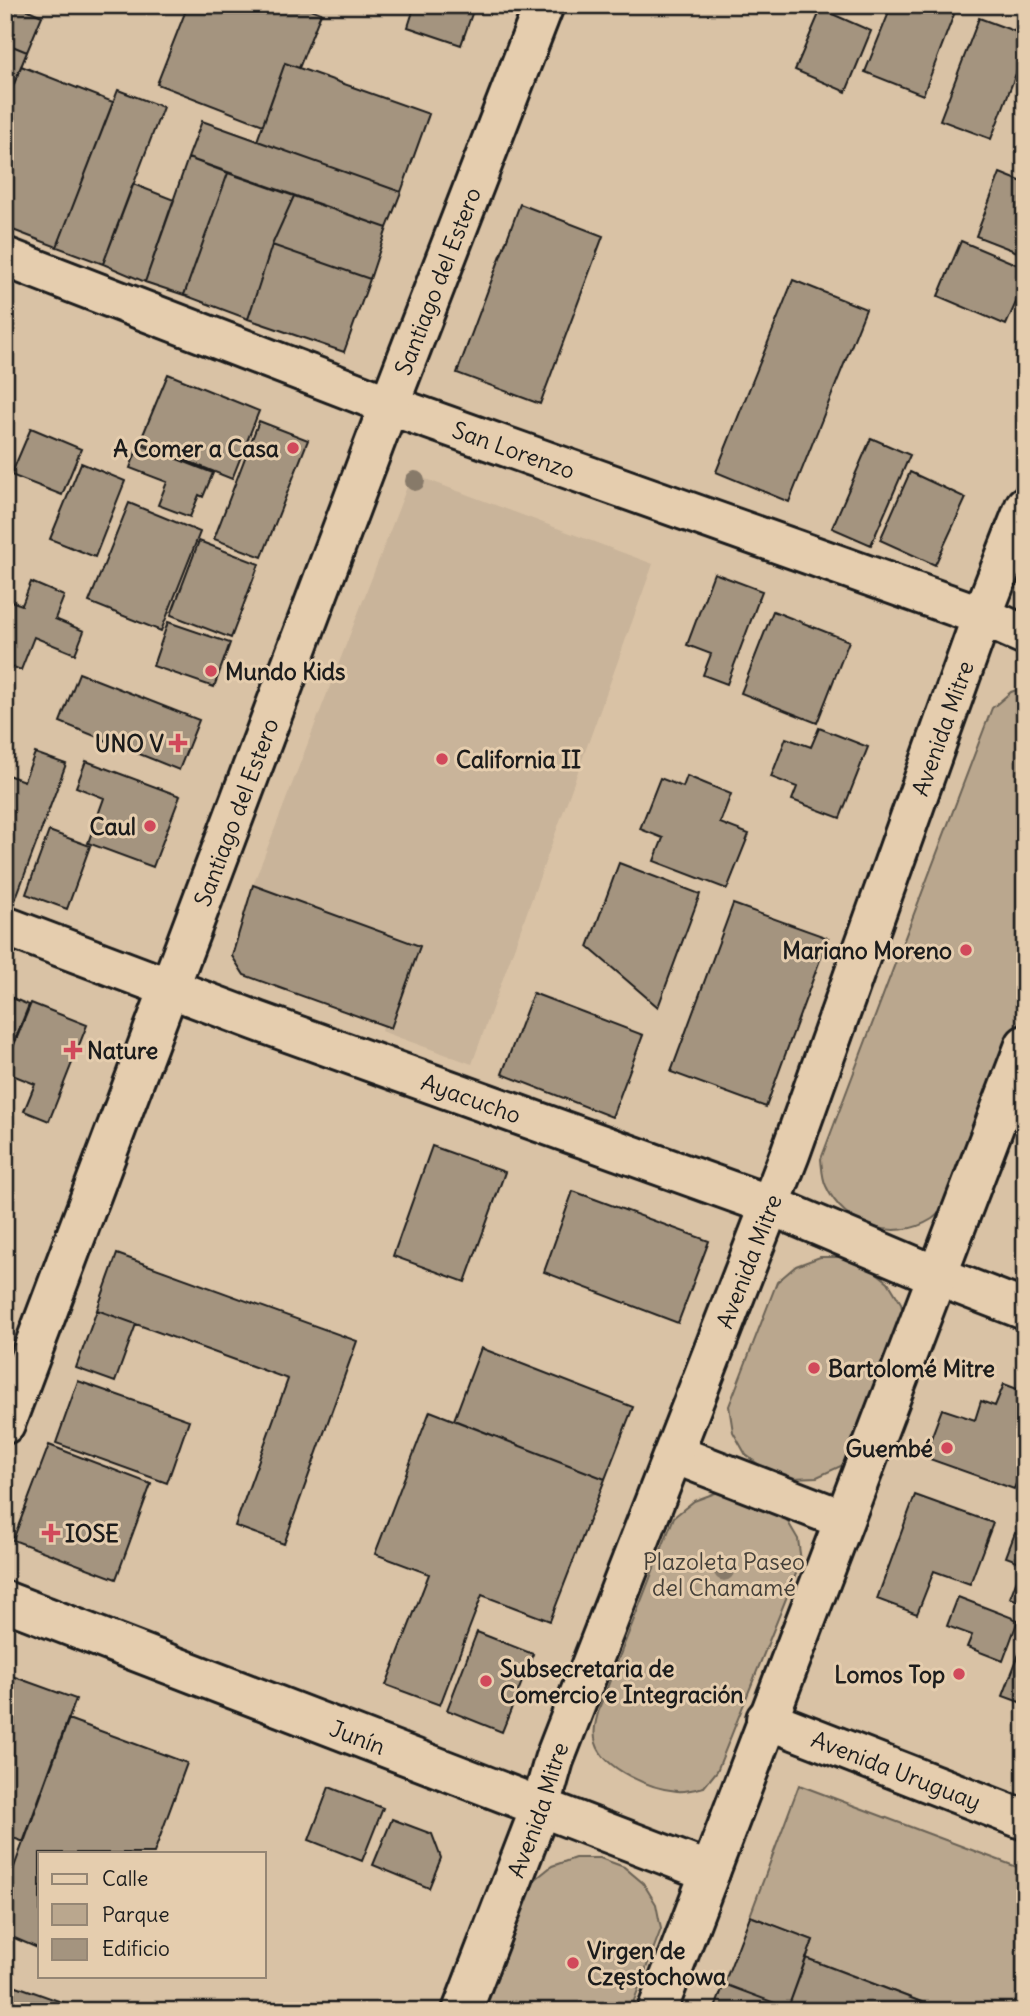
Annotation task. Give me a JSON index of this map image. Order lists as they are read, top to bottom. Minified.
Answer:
{"streets":{"street":["Santiago del Estero","San Lorenzo","Avenida Mitre","Ayacucho","Junín","Avenida Uruguay"]},"crossings":[["Santiago del Estero","San Lorenzo"],["Santiago del Estero","Ayacucho"],["San Lorenzo","Avenida Mitre"],["Avenida Mitre","Ayacucho"],["Avenida Mitre","Junín"]],"parks":["Plazoleta Paseo del Chamamé"],"places":{"other":["A Comer a Casa","Mundo Kids","California II","Caul","Mariano Moreno","Bartolomé Mitre","Guembé","Lomos Top","Subsecretaria de Comercio e Integración","Virgen de Częstochowa"],"health":["UNO V","Nature","IOSE"]},"legend":["Calle","Parque","Edificio"]}
